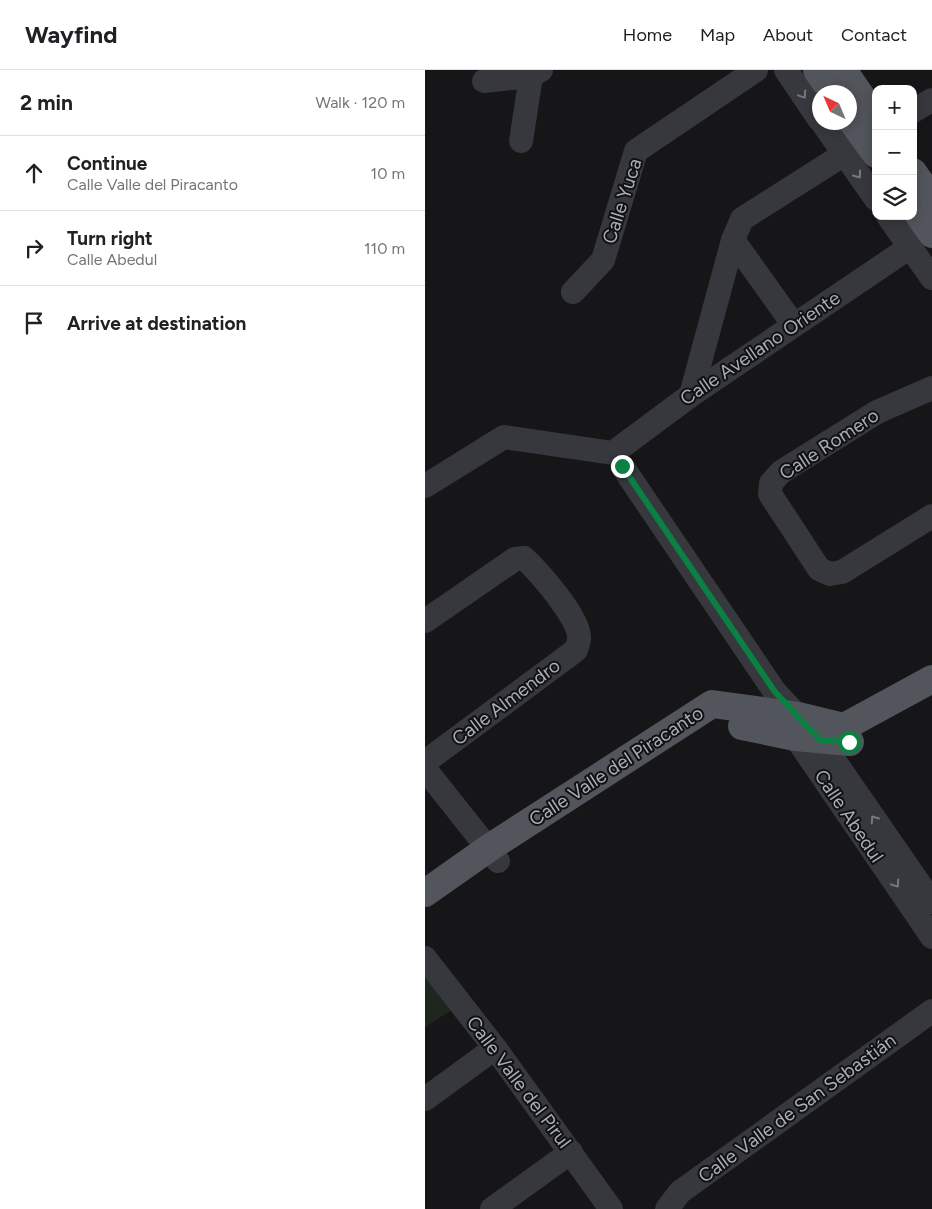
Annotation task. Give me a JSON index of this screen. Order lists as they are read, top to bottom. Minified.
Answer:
{"streets":{"main road":["Calle Valle del Piracanto"],"street":["Calle Yuca","Calle Avellano Oriente","Calle Romero","Calle Almendro","Calle Abedul","Calle Valle del Pirul","Calle Valle de San Sebastián"]},"crossings":[["Calle Avellano Oriente","Calle Abedul"],["Calle Valle del Piracanto","Calle Abedul"]],"north":"top left","page":{"header":"Wayfind","nav":["Home","Map","About","Contact"],"heading":["2 min","Walk · 120 m"],"map_buttons":["+","−"],"list":[["Continue","Calle Valle del Piracanto","10 m"],["Turn right","Calle Abedul","110 m"],"Arrive at destination"]}}
